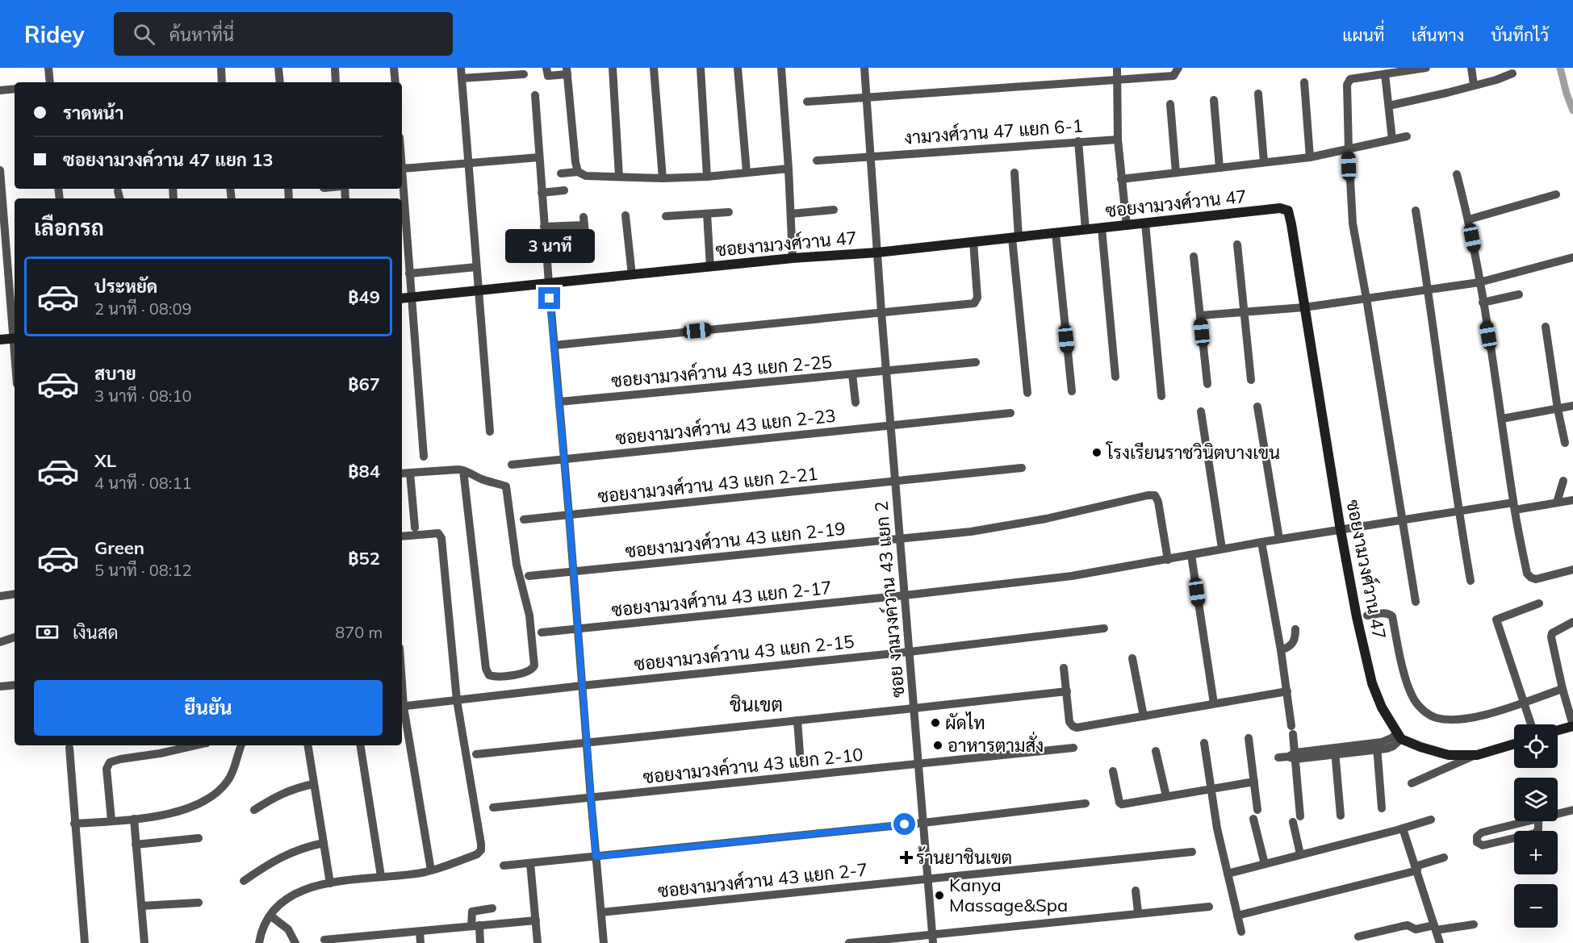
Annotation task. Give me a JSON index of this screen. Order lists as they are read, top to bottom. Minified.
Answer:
{"streets":{"street":["งามวงศ์วาน 47 แยก 6-1","ซอยงามวงศ์วาน 47","ซอยงามวงค์วาน 43 แยก 2-25","ซอยงามวงศ์วาน 43 แยก 2-23","ซอยงามวงศ์วาน 43 แยก 2-21","ซอยงามวงศ์วาน 43 แยก 2-19","ซอยงามวงศ์วาน 43 แยก 2-17","ซอย งามวงค์วาน 43 แยก 2","ซอยงามวงค์วาน 43 แยก 2-15","ซอยงามวงค์วาน 43 แยก 2-10","ซอยงามวงศ์วาน 43 แยก 2-7"]},"crossings":[["งามวงศ์วาน 47 แยก 6-1","ซอย งามวงค์วาน 43 แยก 2"],["ซอยงามวงศ์วาน 47","ซอยงามวงศ์วาน 43 แยก 2-17"],["ซอยงามวงศ์วาน 47","ซอย งามวงค์วาน 43 แยก 2"],["ซอยงามวงค์วาน 43 แยก 2-25","ซอย งามวงค์วาน 43 แยก 2"],["ซอยงามวงศ์วาน 43 แยก 2-23","ซอย งามวงค์วาน 43 แยก 2"],["ซอยงามวงศ์วาน 43 แยก 2-21","ซอย งามวงค์วาน 43 แยก 2"],["ซอยงามวงศ์วาน 43 แยก 2-19","ซอยงามวงศ์วาน 43 แยก 2-17"],["ซอยงามวงศ์วาน 43 แยก 2-19","ซอย งามวงค์วาน 43 แยก 2"],["ซอยงามวงศ์วาน 43 แยก 2-17","ซอย งามวงค์วาน 43 แยก 2"],["ซอย งามวงค์วาน 43 แยก 2","ซอยงามวงค์วาน 43 แยก 2-15"],["ซอย งามวงค์วาน 43 แยก 2","ซอยงามวงค์วาน 43 แยก 2-10"],["ซอย งามวงค์วาน 43 แยก 2","ซอยงามวงศ์วาน 43 แยก 2-7"]],"districts":["ชินเขต"],"places":{"other":["โรงเรียนราชวินิตบางเขน","ผัดไท","อาหารตามสั่ง","Kanya Massage&Spa"],"health":["ร้านยาชินเขต"]},"page":{"header":"Ridey","search":"ค้นหาที่นี่","nav":["แผนที่","เส้นทาง","บันทึกไว้"],"banner":["ราดหน้า","ซอยงามวงค์วาน 47 แยก 13"],"heading":"เลือกรถ","bubble":"3 นาที","list":[{"name":"ประหยัด","note":"2 นาที · 08:09","value":"฿49"},{"name":"สบาย","note":"3 นาที · 08:10","value":"฿67"},{"name":"XL","note":"4 นาที · 08:11","value":"฿84"},{"name":"Green","note":"5 นาที · 08:12","value":"฿52"}],"pay":["เงินสด","870 m"],"buttons":"ยืนยัน","map_buttons":["+","−"]}}
